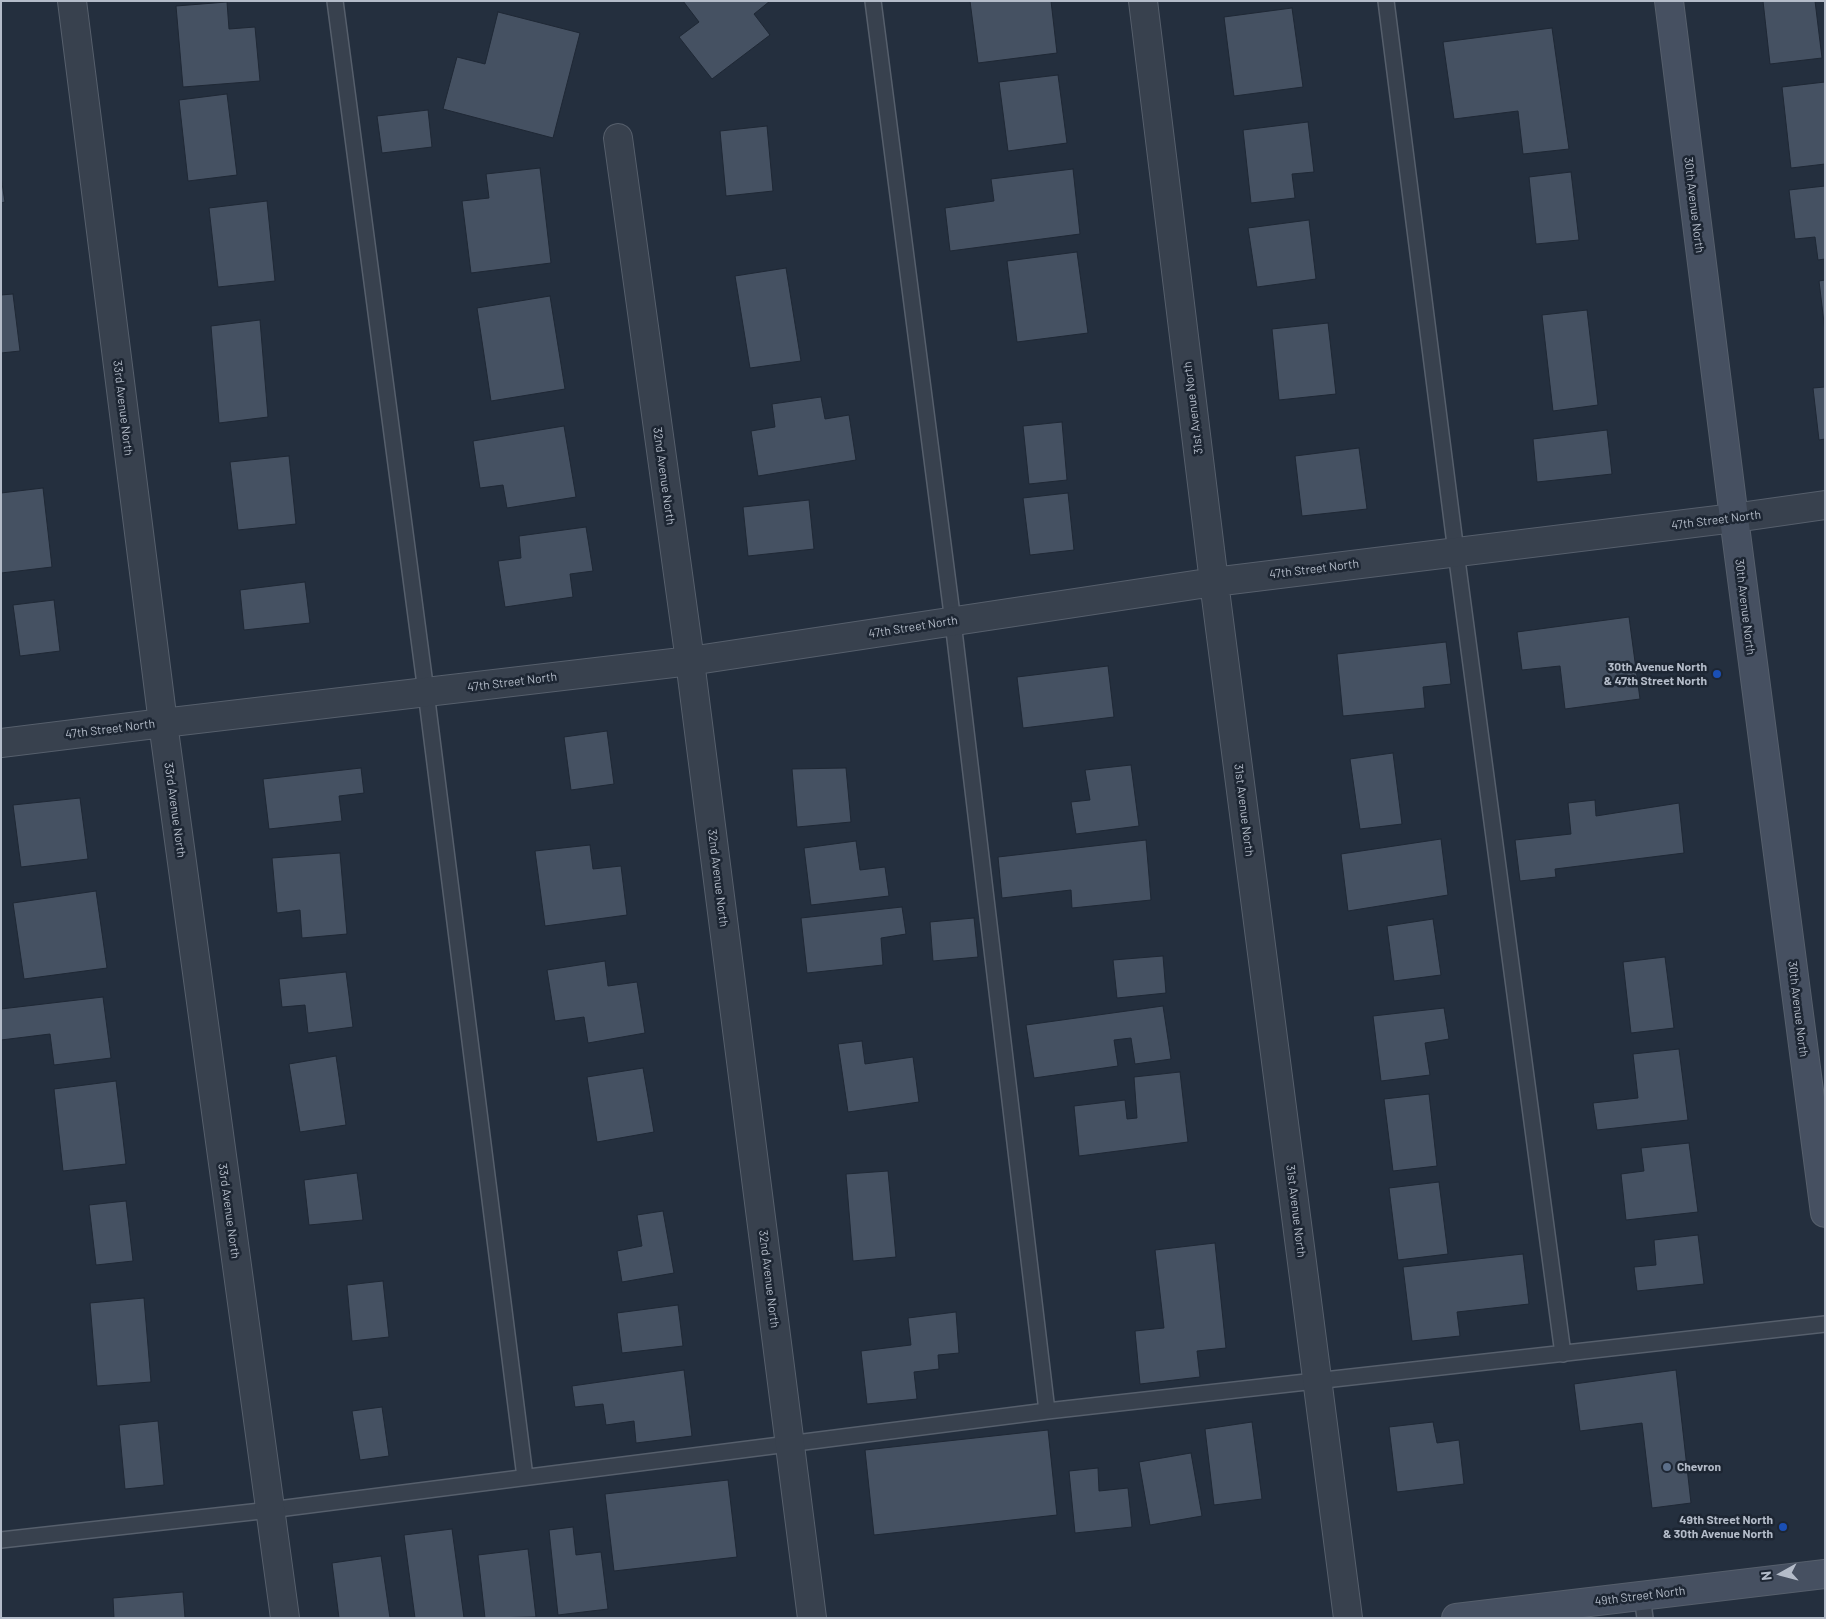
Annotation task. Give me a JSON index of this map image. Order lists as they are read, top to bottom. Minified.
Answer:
{"streets":{"street":["30th Avenue North","33rd Avenue North","31st Avenue North","32nd Avenue North","47th Street North","49th Street North"]},"crossings":[["30th Avenue North","47th Street North"],["33rd Avenue North","47th Street North"],["31st Avenue North","47th Street North"],["32nd Avenue North","47th Street North"]],"places":["30th Avenue North & 47th Street North","Chevron","49th Street North & 30th Avenue North"],"north":"left"}
